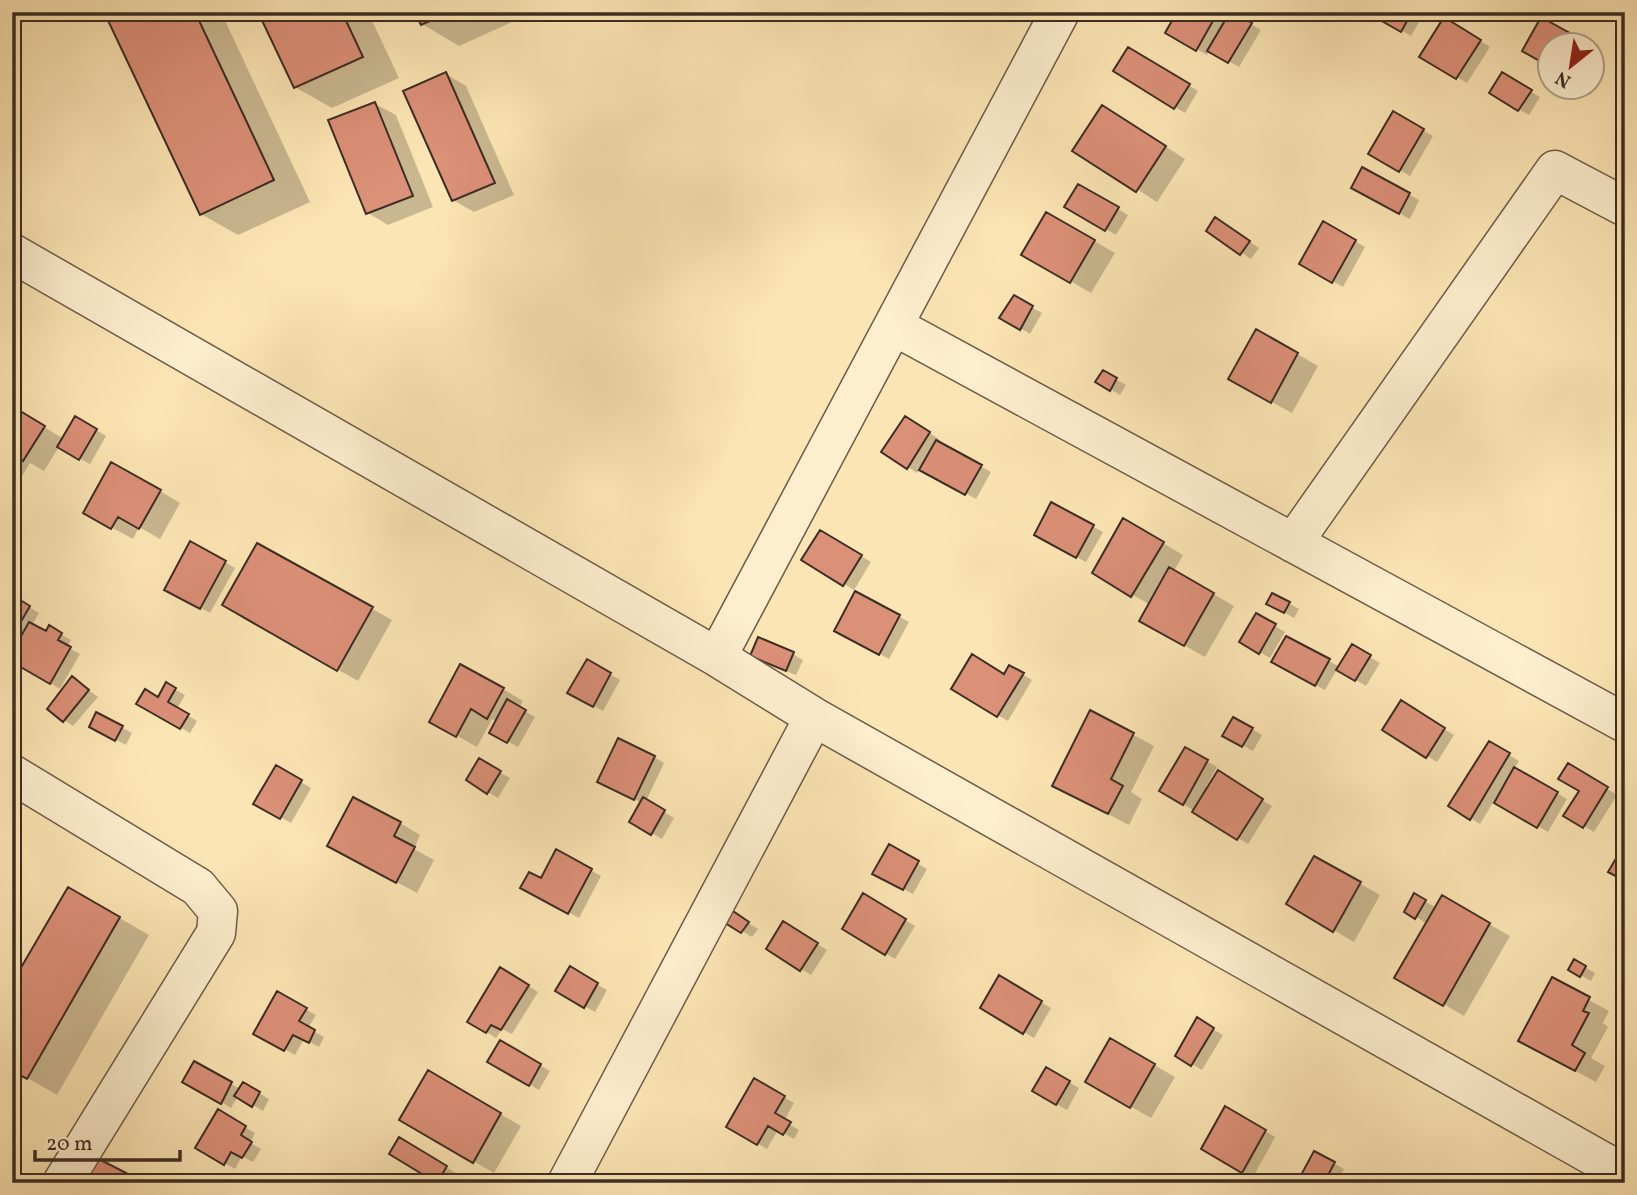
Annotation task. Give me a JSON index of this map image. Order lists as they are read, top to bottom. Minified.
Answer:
{"scale_bar":"20 m","north":"bottom left"}
